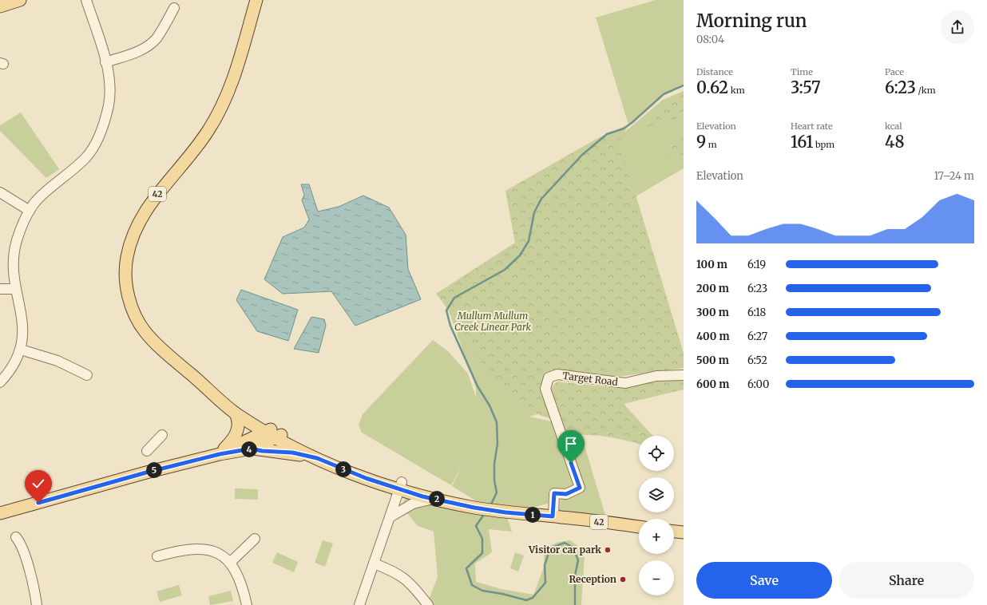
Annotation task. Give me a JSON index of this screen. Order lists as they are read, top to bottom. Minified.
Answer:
{"streets":{"main road":["42"],"street":["Target Road"]},"crossings":[["42","Target Road"]],"parks":["Mullum Mullum Creek Linear Park"],"places":["Visitor car park","Reception"],"page":{"heading":["Morning run","08:04"],"stats":[["Distance","0.62 km"],["Time","3:57"],["Pace","6:23 /km"],["Elevation","9 m"],["Heart rate","161 bpm"],["kcal","48"]],"chart":["Elevation","17–24 m"],"list":[{"name":"100 m","note":"6:19"},{"name":"200 m","note":"6:23"},{"name":"300 m","note":"6:18"},{"name":"400 m","note":"6:27"},{"name":"500 m","note":"6:52"},{"name":"600 m","note":"6:00"}],"map_buttons":["+","−"],"pins":["4","3","5","2","1"],"buttons":["Save","Share"]}}
